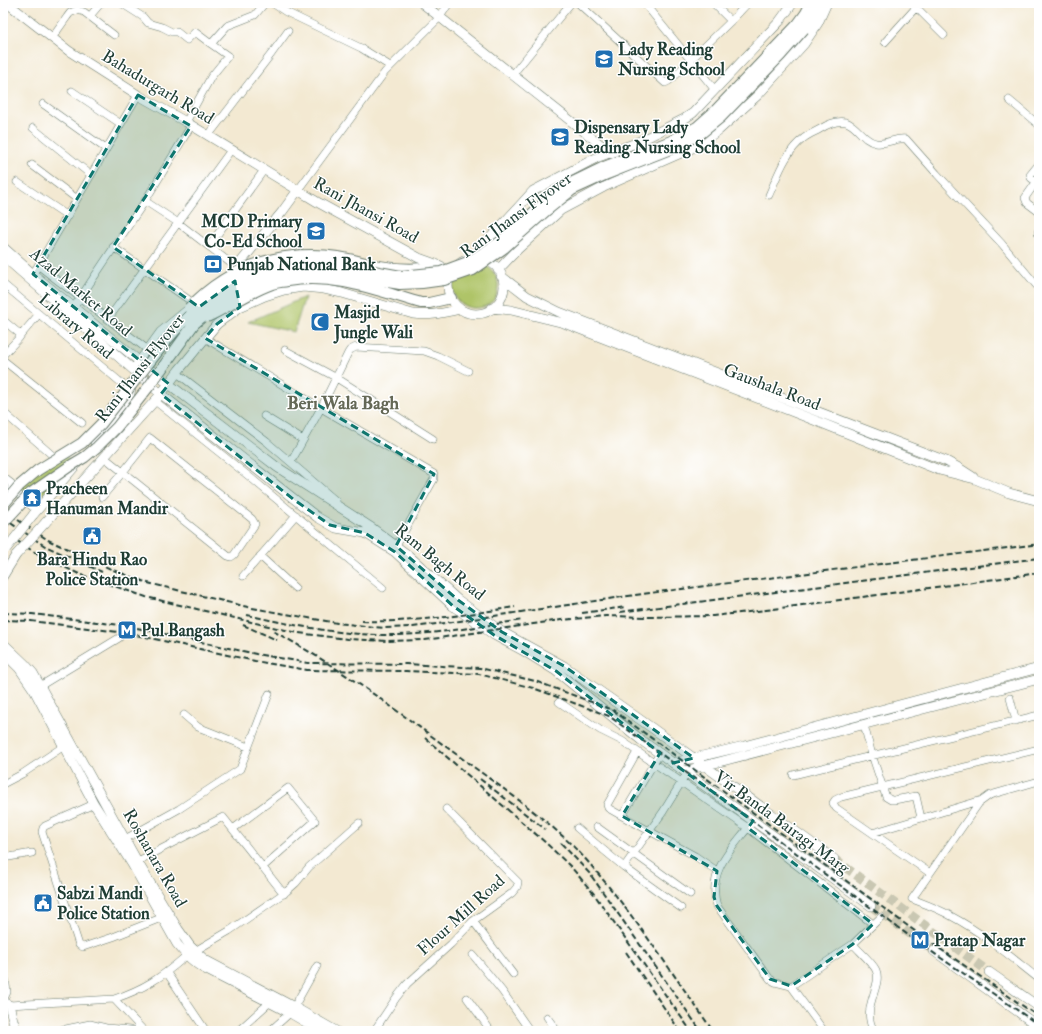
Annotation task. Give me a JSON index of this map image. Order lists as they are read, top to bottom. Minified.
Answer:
{"streets":{"main road":["Bahadurgarh Road","Rani Jhansi Road","Rani Jhansi Flyover","Azad Market Road","Gaushala Road","Ram Bagh Road","Vir Banda Bairagi Marg","Roshanara Road"],"street":["Library Road","Flour Mill Road"]},"crossings":[["Bahadurgarh Road","Rani Jhansi Road"],["Rani Jhansi Road","Azad Market Road"],["Rani Jhansi Road","Library Road"],["Rani Jhansi Road","Gaushala Road"],["Azad Market Road","Ram Bagh Road"],["Ram Bagh Road","Vir Banda Bairagi Marg"]],"districts":["Beri Wala Bagh"],"places":{"school or university":["Lady Reading Nursing School","Dispensary Lady Reading Nursing School","MCD Primary Co-Ed School"],"bank":["Punjab National Bank"],"mosque":["Masjid Jungle Wali"],"temple":["Pracheen Hanuman Mandir"],"public building":["Bara Hindu Rao Police Station","Sabzi Mandi Police Station"],"metro station":["Pul Bangash","Pratap Nagar"]}}
